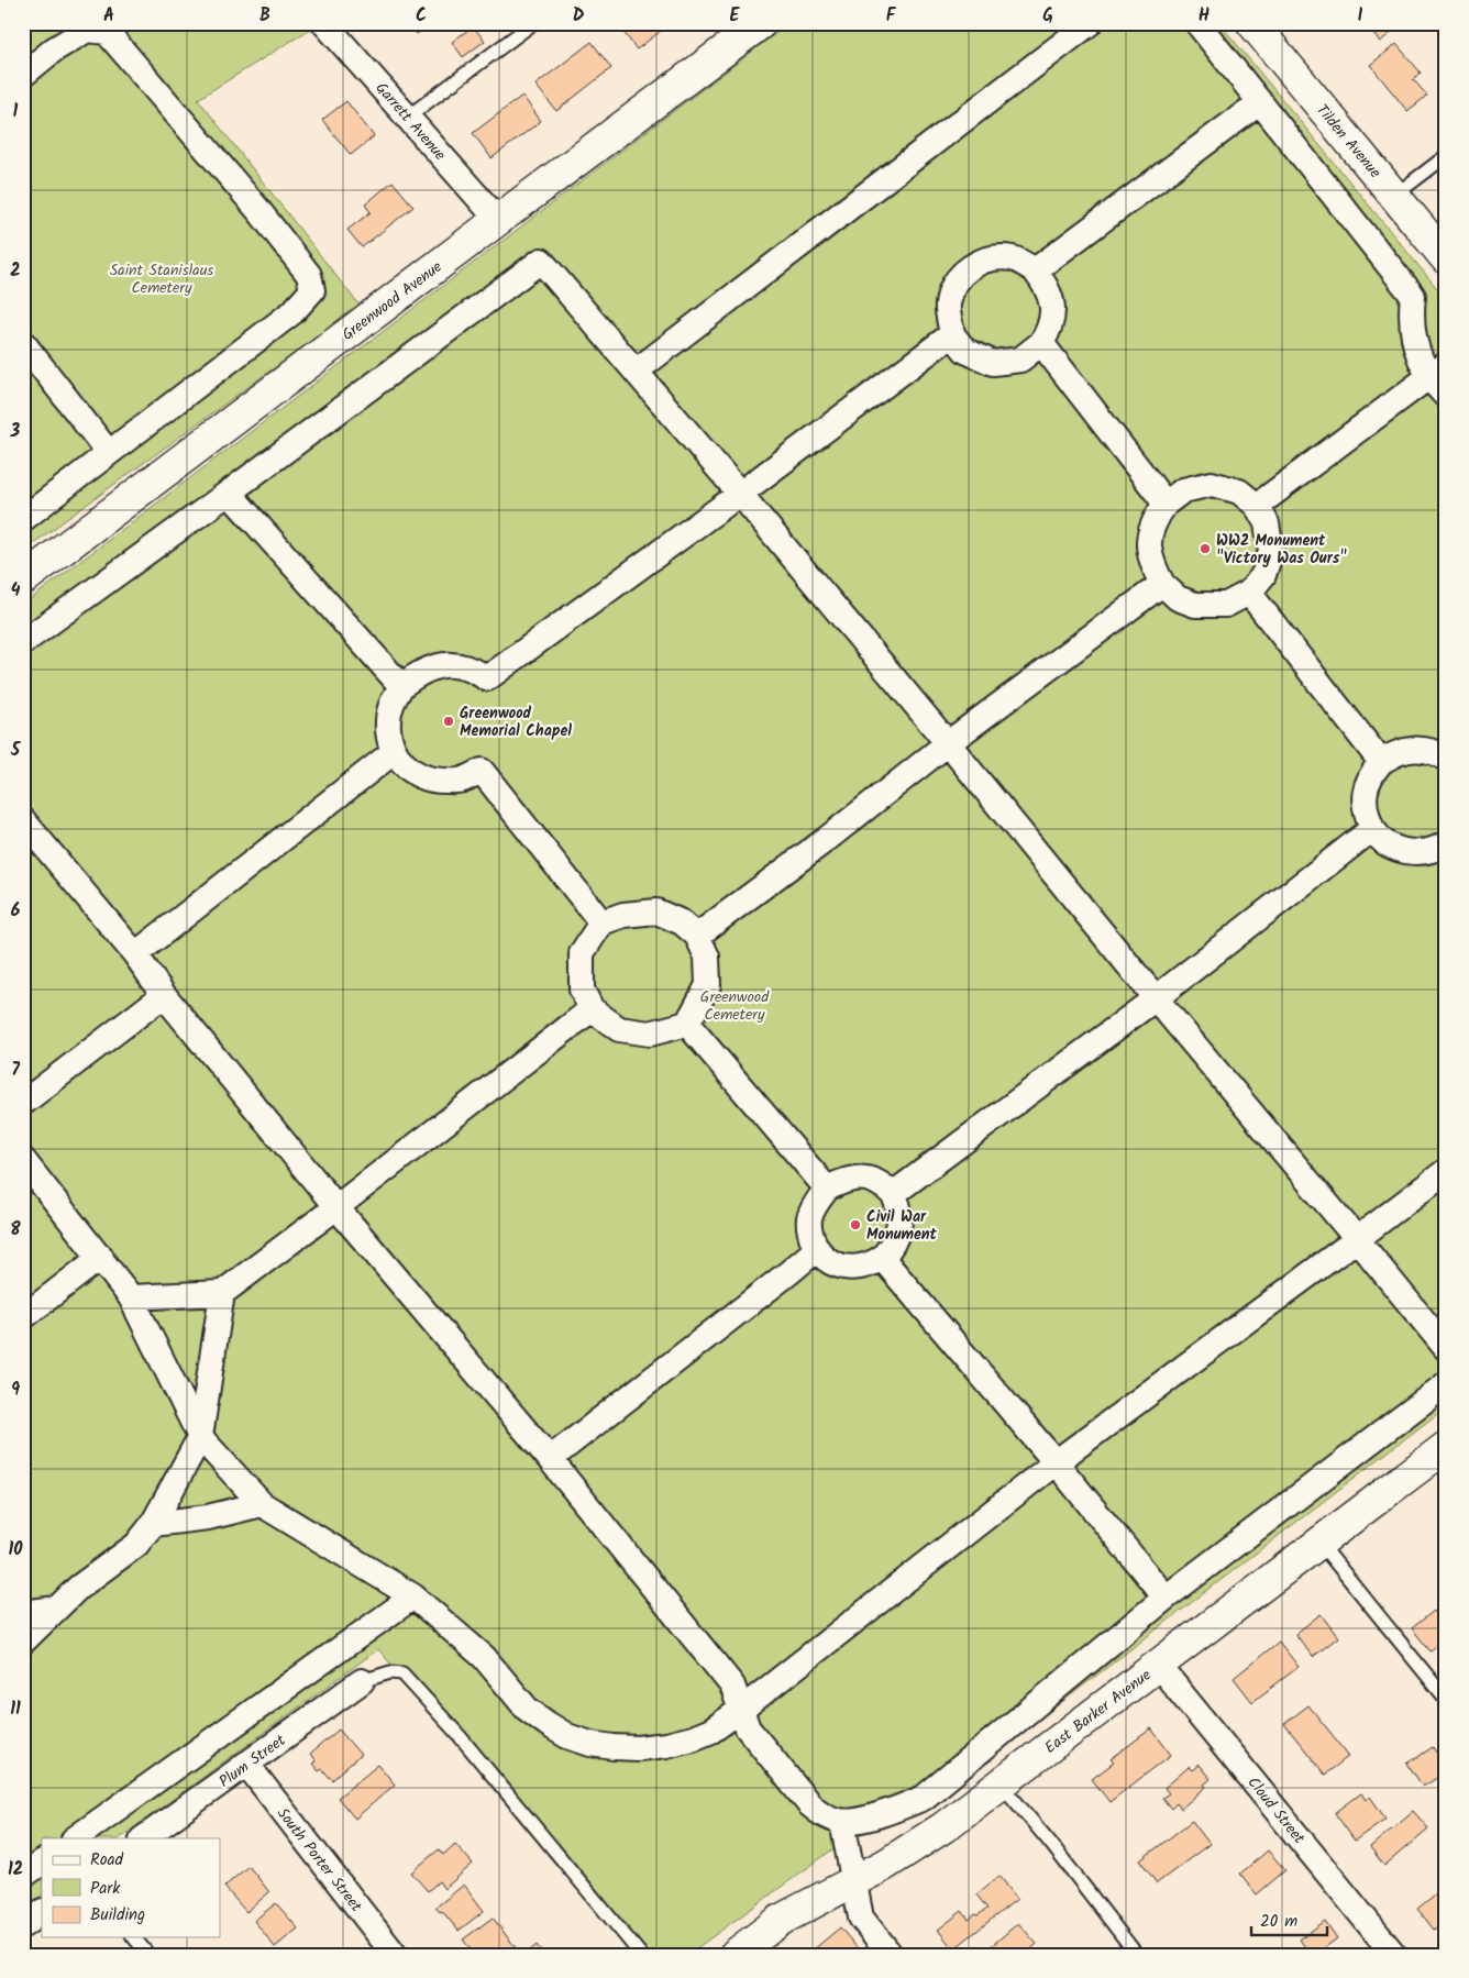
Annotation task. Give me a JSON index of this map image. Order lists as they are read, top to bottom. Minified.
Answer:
{"streets":{"street":["Garrett Avenue","Tilden Avenue","Greenwood Avenue","East Barker Avenue","Plum Street","Cloud Street","South Porter Street"]},"crossings":[["Garrett Avenue","Greenwood Avenue"],["East Barker Avenue","Cloud Street"],["Plum Street","South Porter Street"]],"parks":["Saint Stanislaus Cemetery","Greenwood Cemetery"],"places":["WW2 Monument \"Victory Was Ours\"","Greenwood Memorial Chapel","Civil War Monument"],"legend":["Road","Park","Building"],"scale_bar":"20 m","grid":{"columns":["A","B","C","D","E","F","G","H","I"],"rows":["1","2","3","4","5","6","7","8","9","10","11","12"]}}
